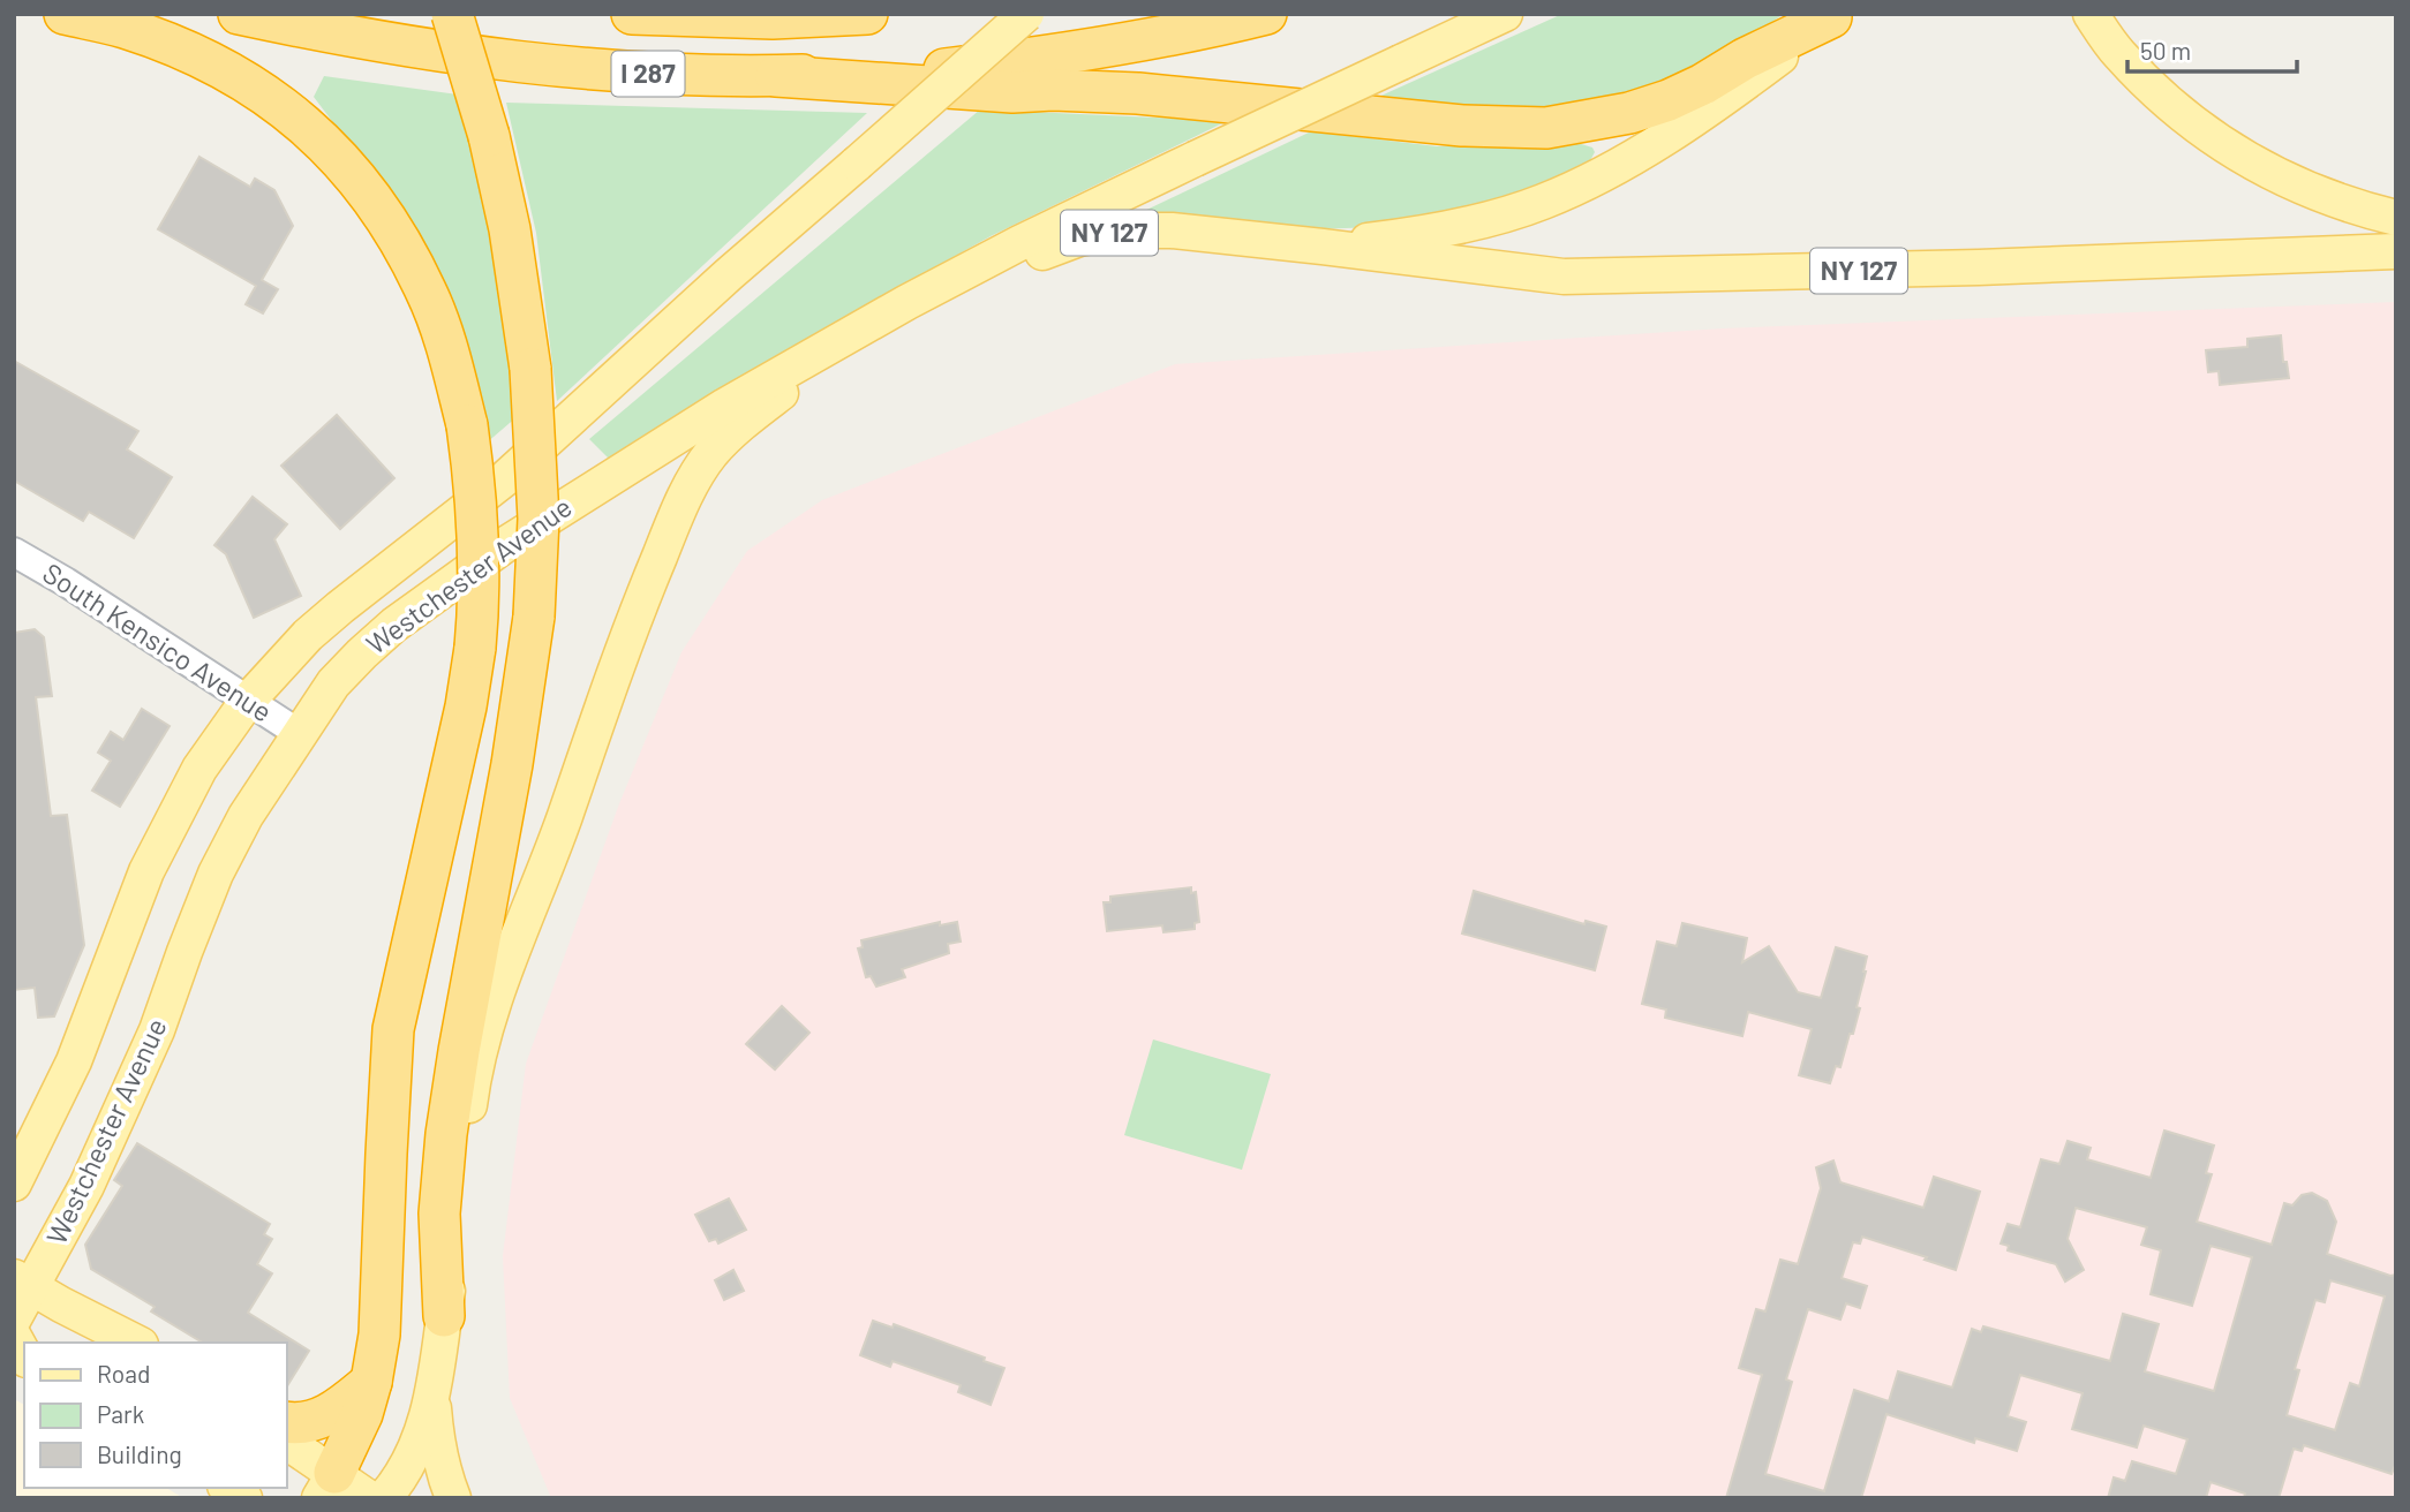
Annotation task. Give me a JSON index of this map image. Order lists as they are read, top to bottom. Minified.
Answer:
{"streets":{"highway":["I 287"],"main road":["NY 127","Westchester Avenue"],"street":["South Kensico Avenue"]},"crossings":[["NY 127","Westchester Avenue"],["Westchester Avenue","South Kensico Avenue"]],"legend":["Road","Park","Building"],"scale_bar":"50 m"}
